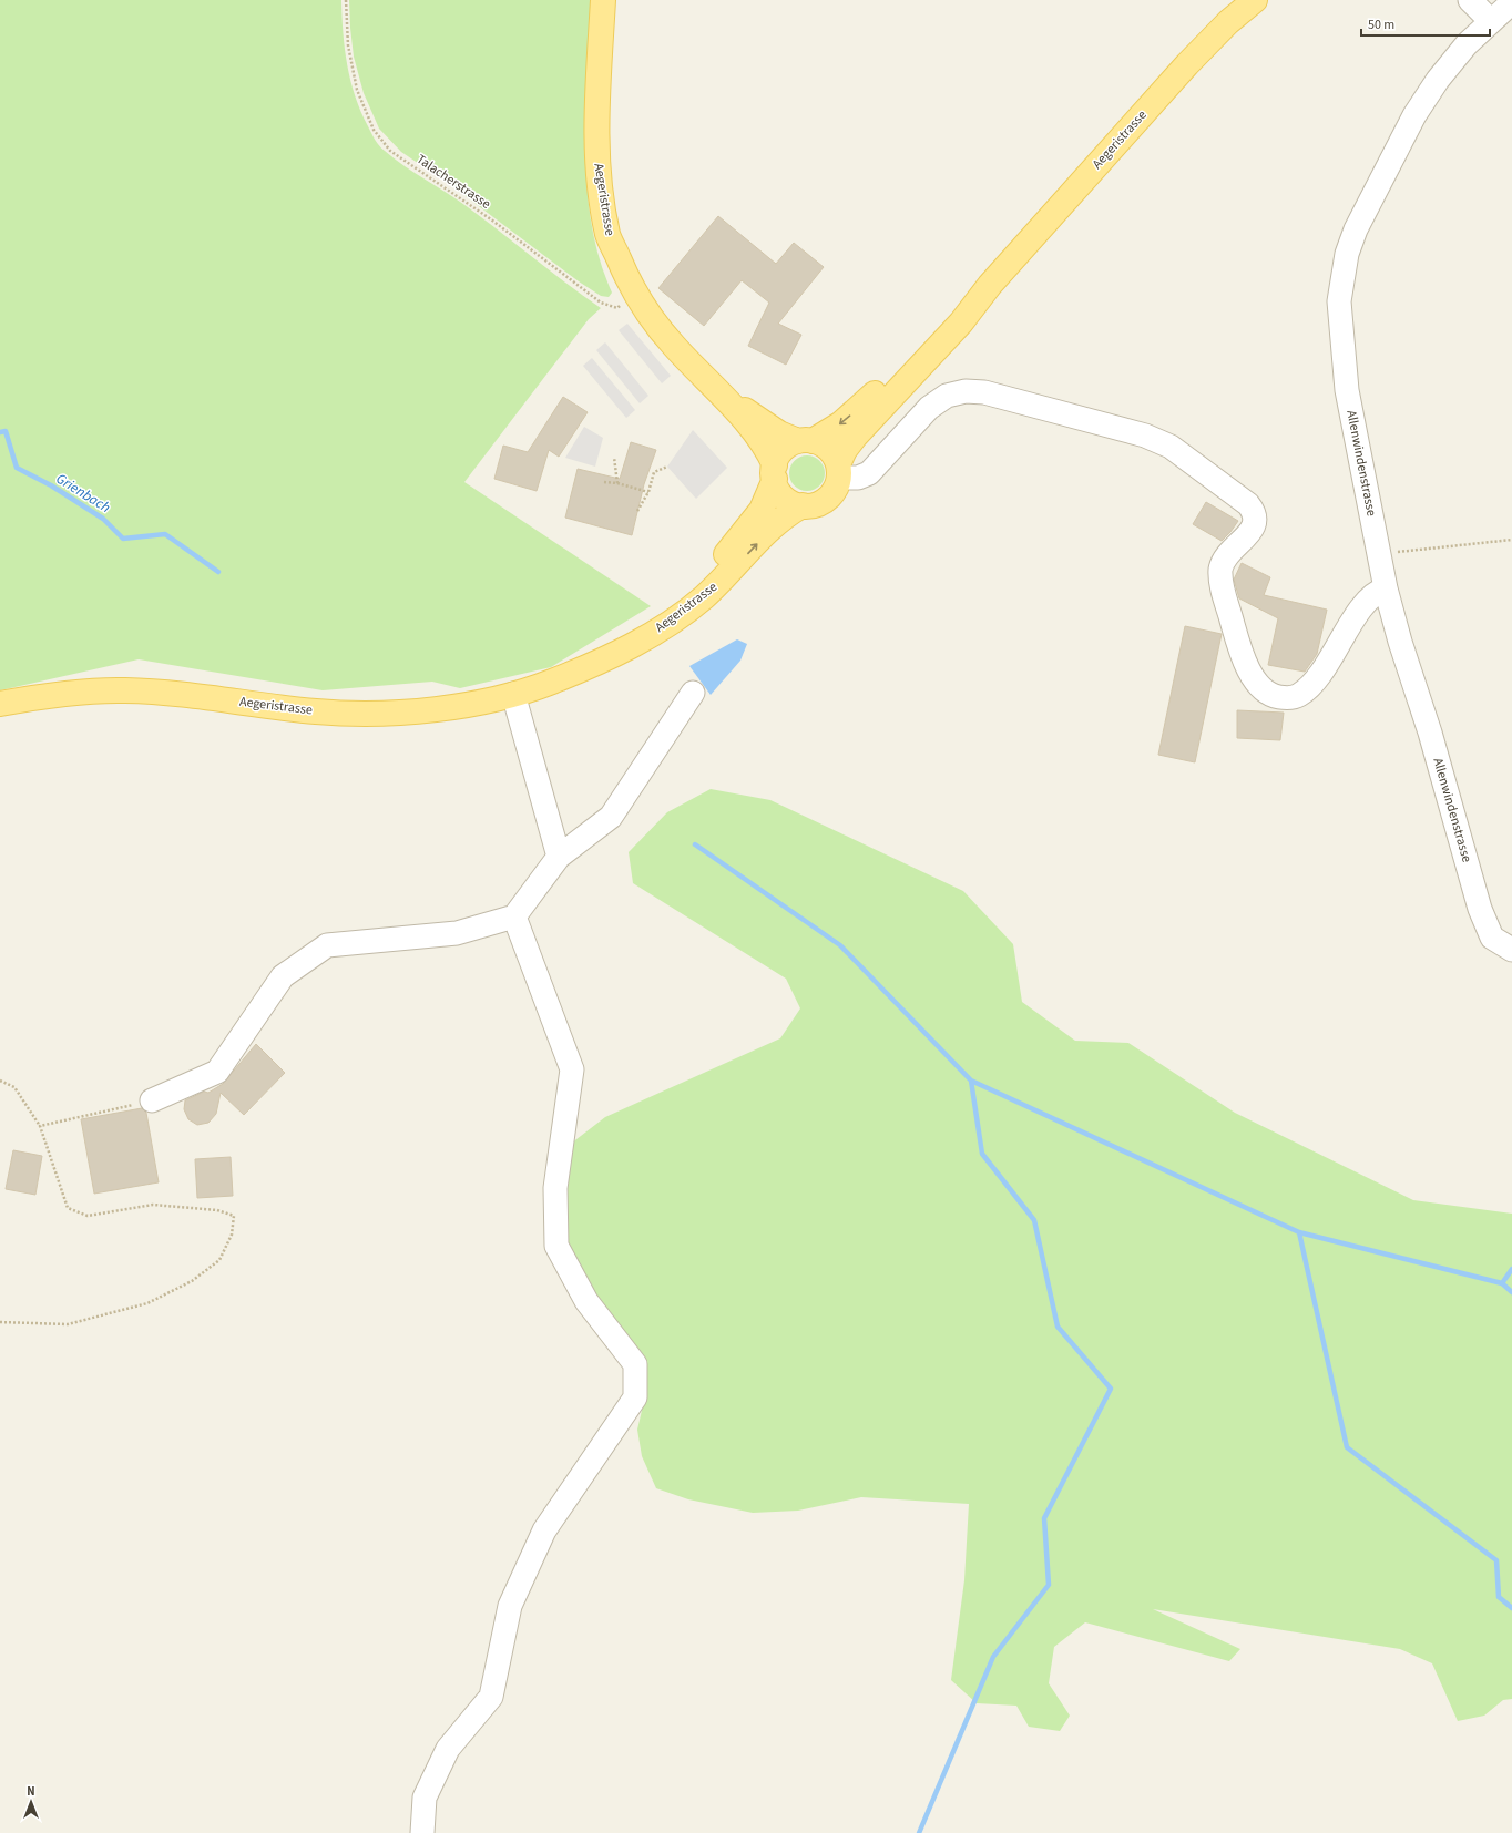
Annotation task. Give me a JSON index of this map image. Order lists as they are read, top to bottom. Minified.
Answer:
{"streets":{"main road":["Aegeristrasse"],"street":["Allenwindenstrasse"],"path":["Talacherstrasse"]},"crossings":[["Aegeristrasse","Talacherstrasse"]],"water":["Grienbach"],"scale_bar":"50 m","north":"top"}
